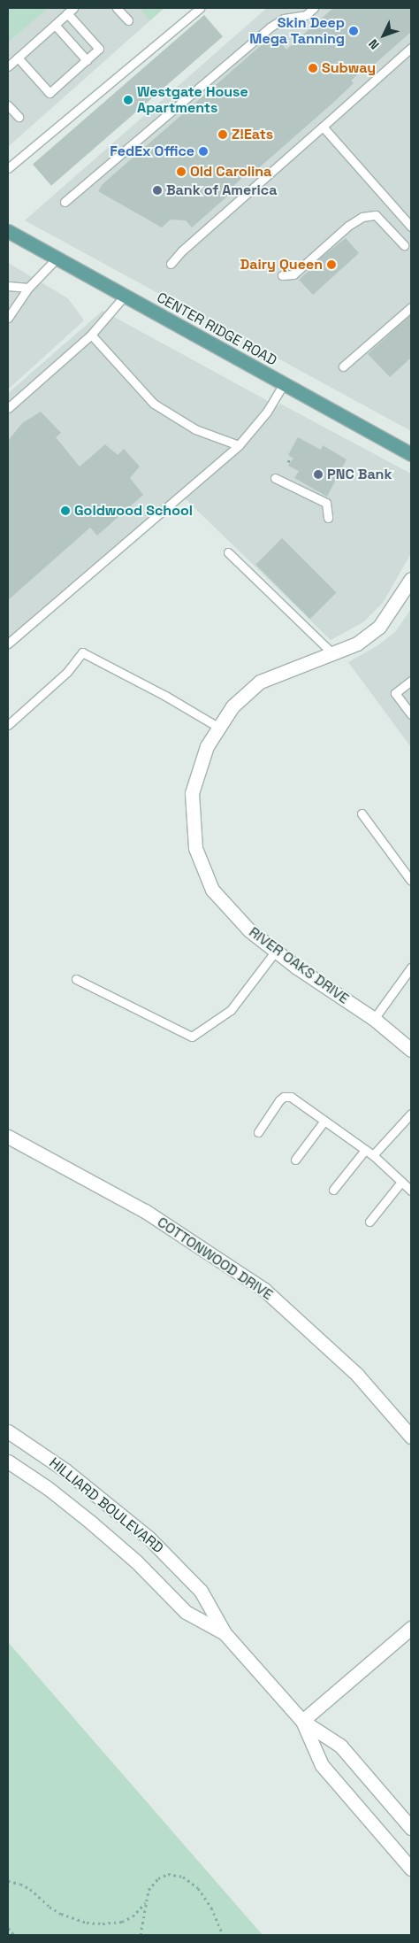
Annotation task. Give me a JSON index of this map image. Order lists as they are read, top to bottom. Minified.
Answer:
{"streets":{"main road":["CENTER RIDGE ROAD"],"street":["RIVER OAKS DRIVE","COTTONWOOD DRIVE","HILLIARD BOULEVARD"]},"places":["Skin Deep Mega Tanning","Subway","Westgate House Apartments","Z!Eats","FedEx Office","Old Carolina","Bank of America","Dairy Queen","PNC Bank","Goldwood School"],"north":"bottom left"}
